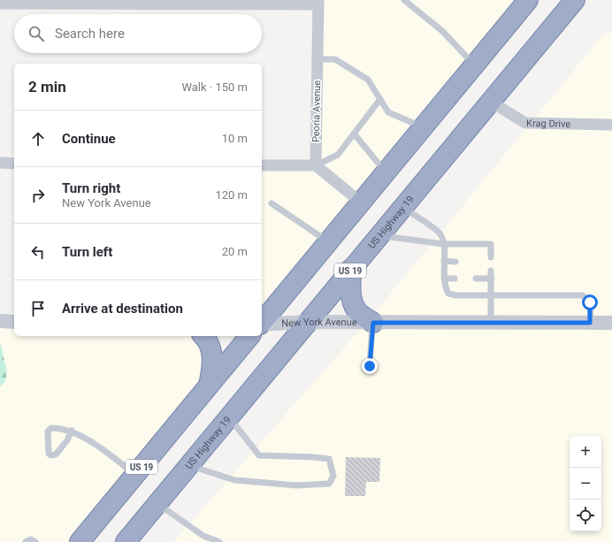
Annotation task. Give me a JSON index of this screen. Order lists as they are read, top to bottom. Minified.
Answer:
{"streets":{"highway":["US Highway 19","US 19"],"street":["Peoria Avenue","Krag Drive","New York Avenue"]},"crossings":[["Krag Drive","US Highway 19"],["US Highway 19","New York Avenue"]],"page":{"search":"Search here","heading":["2 min","Walk · 150 m"],"list":[["Continue","10 m"],["Turn right","New York Avenue","120 m"],["Turn left","20 m"],"Arrive at destination"],"map_buttons":["+","−"]}}
